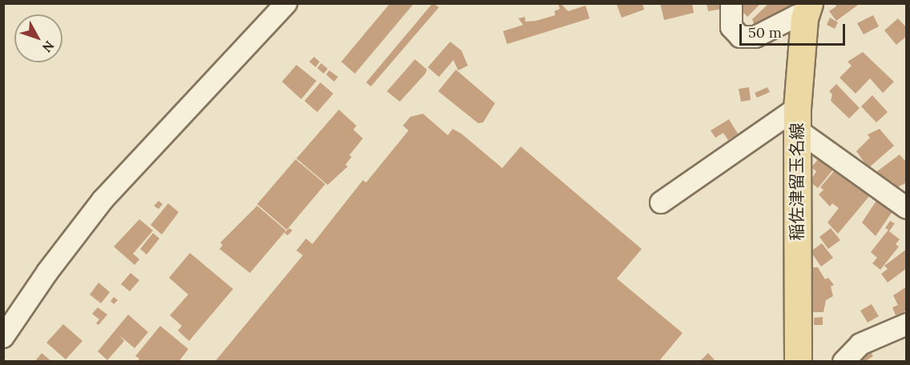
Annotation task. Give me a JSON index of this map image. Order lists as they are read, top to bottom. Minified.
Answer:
{"streets":{"main road":["稲佐津留玉名線"]},"scale_bar":"50 m","north":"bottom right"}
